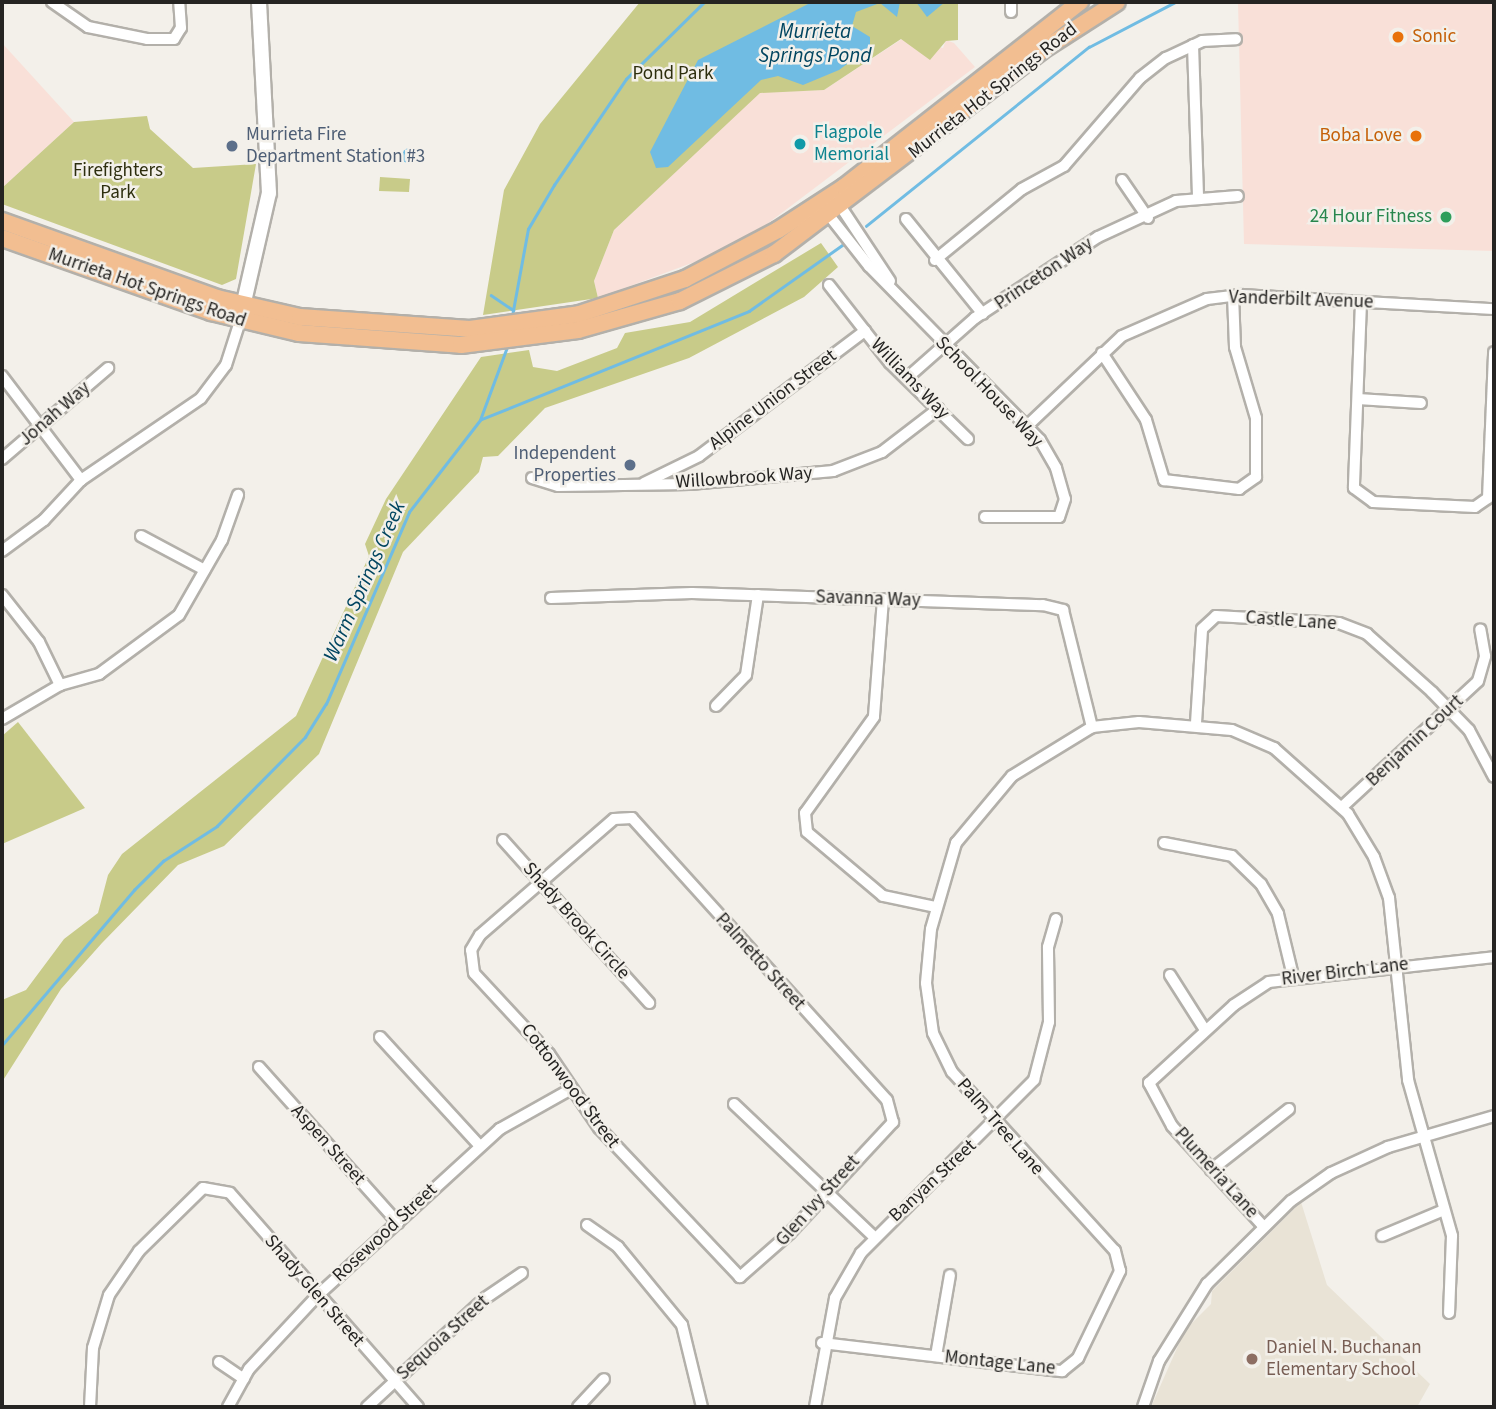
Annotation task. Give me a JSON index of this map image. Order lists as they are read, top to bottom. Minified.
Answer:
{"streets":{"main road":["Murrieta Hot Springs Road"],"street":["Princeton Way","Vanderbilt Avenue","Williams Way","School House Way","Alpine Union Street","Jonah Way","Willowbrook Way","Savanna Way","Castle Lane","Benjamin Court","Shady Brook Circle","Palmetto Street","River Birch Lane","Cottonwood Street","Palm Tree Lane","Aspen Street","Plumeria Lane","Banyan Street","Glen Ivy Street","Rosewood Street","Shady Glen Street","Sequoia Street","Montage Lane"]},"crossings":[["Murrieta Hot Springs Road","School House Way"],["Princeton Way","Williams Way"],["Princeton Way","School House Way"],["Vanderbilt Avenue","School House Way"],["Williams Way","Alpine Union Street"],["Williams Way","Willowbrook Way"],["Alpine Union Street","Willowbrook Way"],["Savanna Way","Palm Tree Lane"],["Castle Lane","Benjamin Court"],["Castle Lane","Palm Tree Lane"],["Benjamin Court","Palm Tree Lane"],["Shady Brook Circle","Palmetto Street"],["Shady Brook Circle","Cottonwood Street"],["Palmetto Street","Cottonwood Street"],["Palmetto Street","Glen Ivy Street"],["River Birch Lane","Palm Tree Lane"],["River Birch Lane","Plumeria Lane"],["Cottonwood Street","Glen Ivy Street"],["Cottonwood Street","Rosewood Street"],["Palm Tree Lane","Banyan Street"],["Palm Tree Lane","Montage Lane"],["Aspen Street","Rosewood Street"],["Banyan Street","Montage Lane"],["Rosewood Street","Shady Glen Street"],["Shady Glen Street","Sequoia Street"]],"water":["Murrieta Springs Pond","Warm Springs Creek"],"parks":["Pond Park","Firefighters Park"],"places":["Sonic","Boba Love","Flagpole Memorial","Murrieta Fire Department Station #3","24 Hour Fitness","Independent Properties","Daniel N. Buchanan Elementary School"]}
